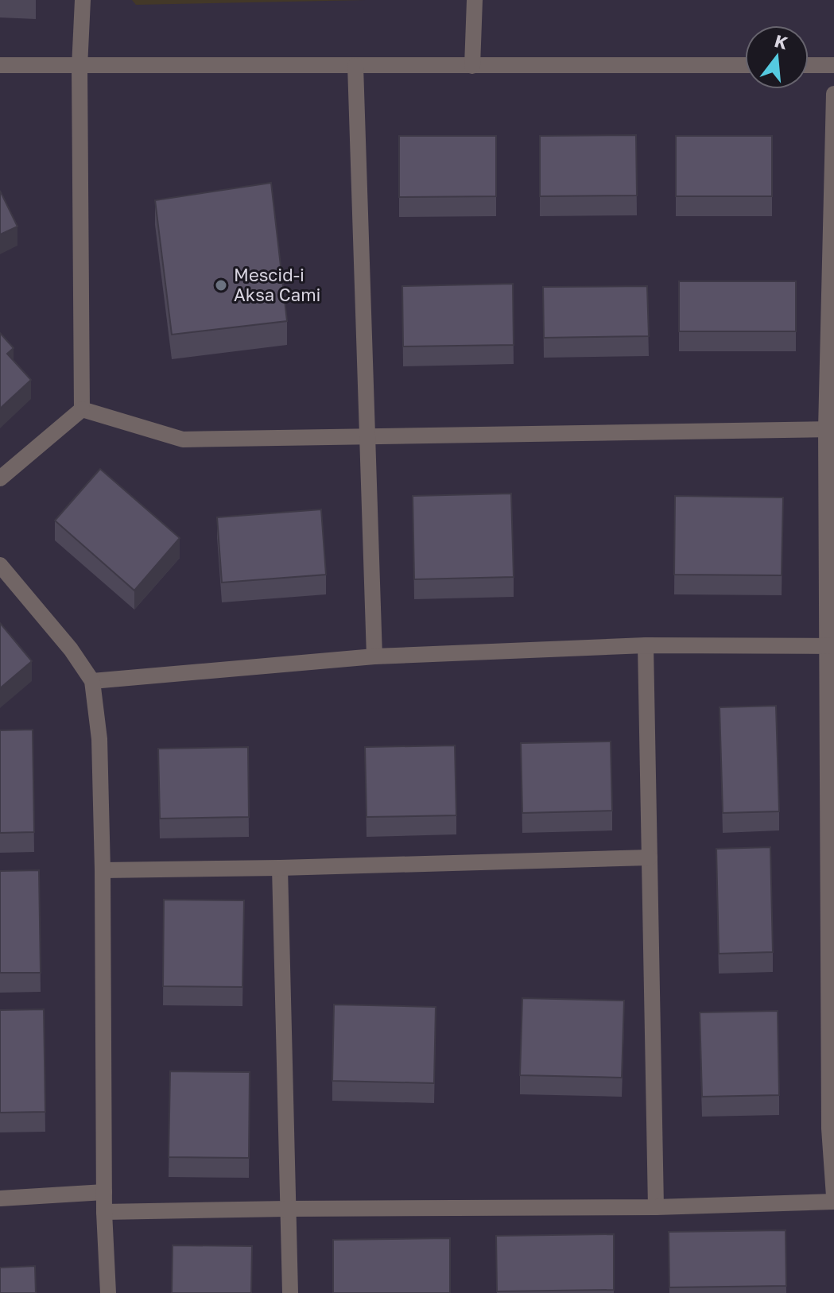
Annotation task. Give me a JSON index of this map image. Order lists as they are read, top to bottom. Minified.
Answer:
{"places":["Mescid-i Aksa Cami"],"north":"top"}
